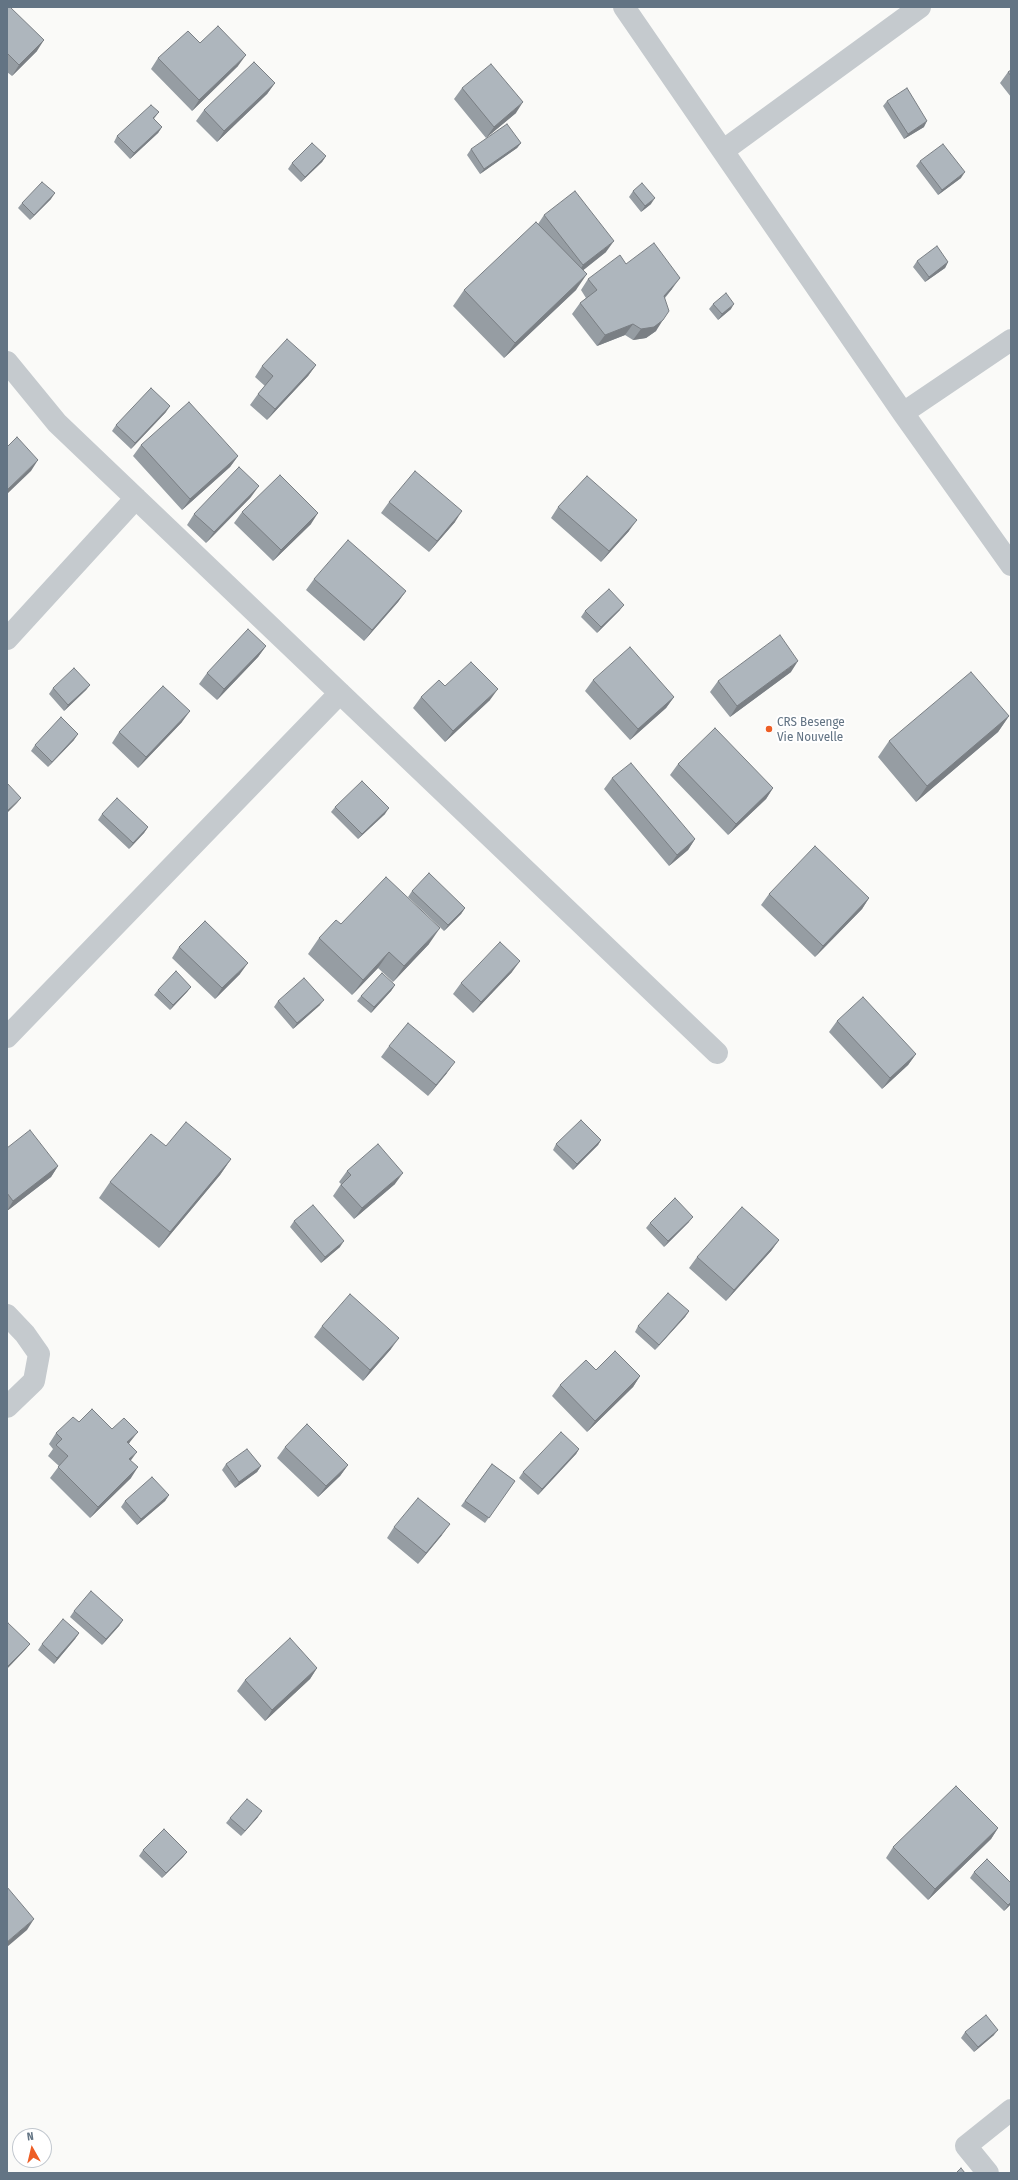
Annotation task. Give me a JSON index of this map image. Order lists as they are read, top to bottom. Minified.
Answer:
{"places":["CRS Besenge Vie Nouvelle"],"north":"top"}
